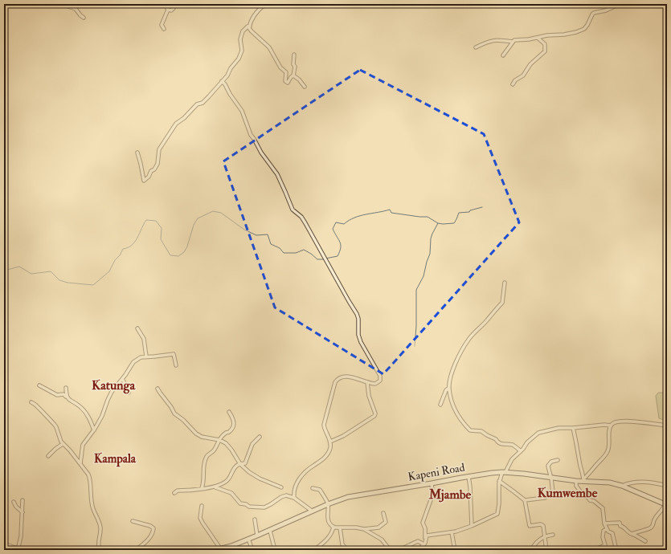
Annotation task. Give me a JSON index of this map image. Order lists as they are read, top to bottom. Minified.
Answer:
{"streets":{"main road":["Kapeni Road"]},"districts":["Katunga","Kampala","Kumwembe","Mjambe"]}
